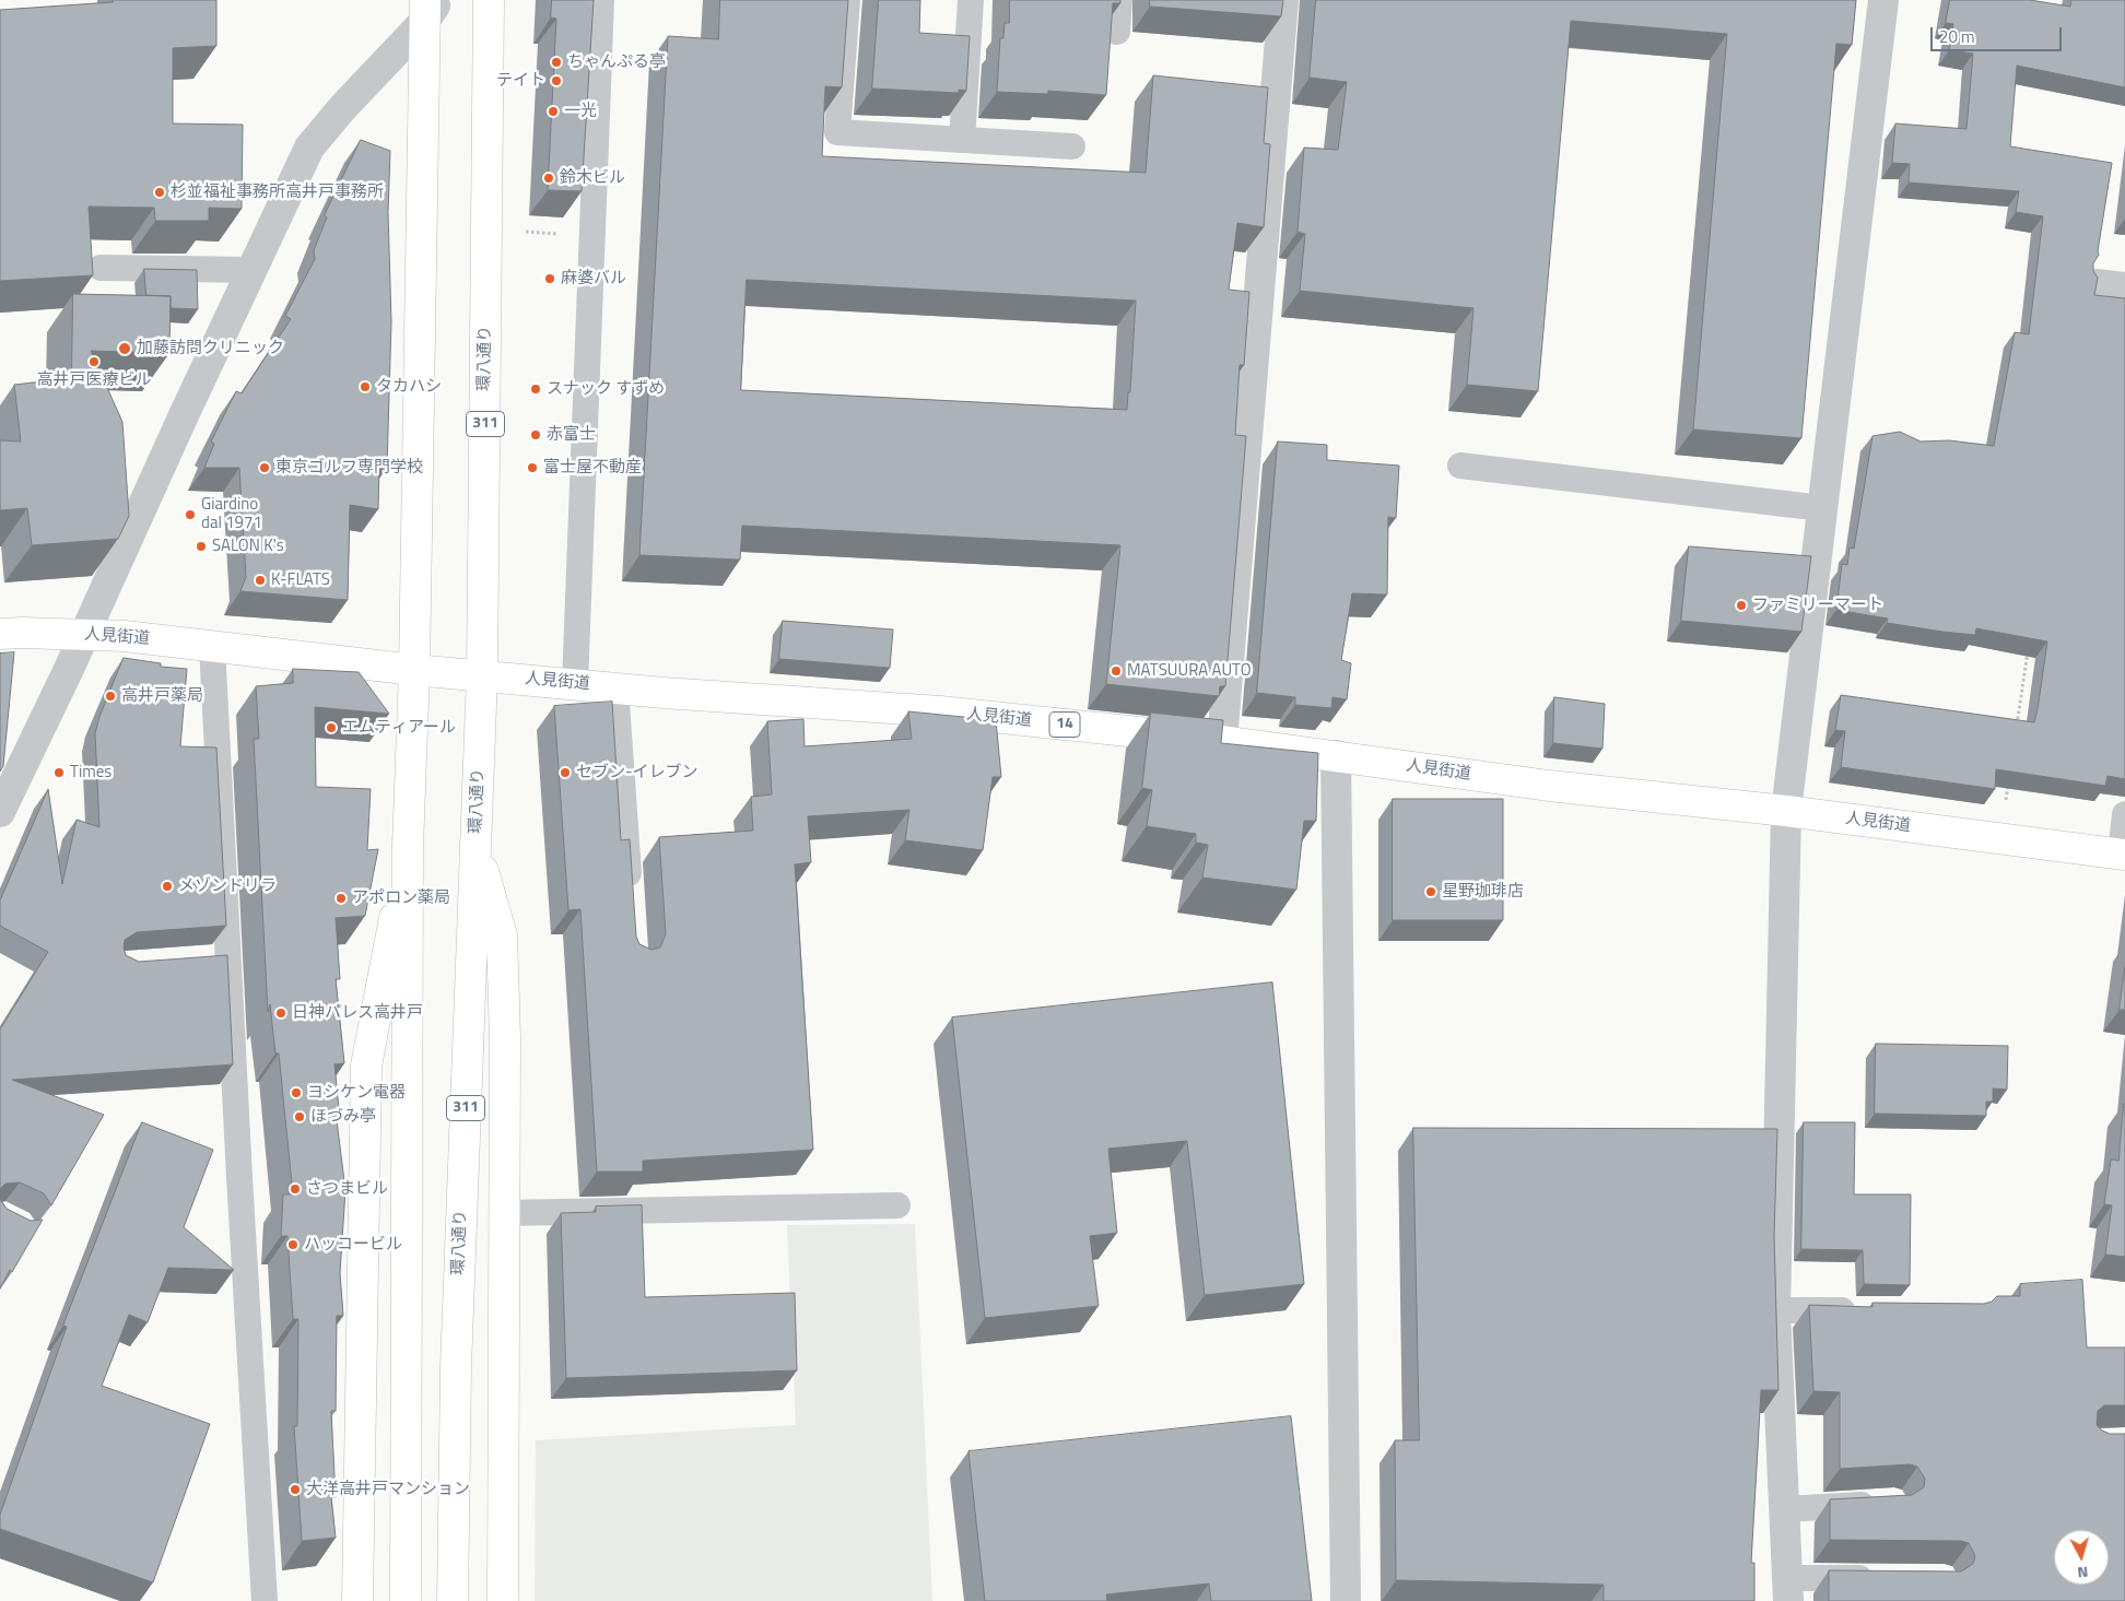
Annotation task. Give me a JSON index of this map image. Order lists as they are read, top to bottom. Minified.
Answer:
{"streets":{"main road":["環八通り","311","人見街道","14"]},"crossings":[["環八通り","人見街道"]],"places":["ちゃんぷる亭","テイト","一光","鈴木ビル","杉並福祉事務所高井戸事務所","麻婆バル","加藤訪問クリニック","高井戸医療ビル","タカハシ","スナック すずめ","赤富士","東京ゴルフ専門学校","富士屋不動産","Giardino dal 1971","SALON K's","K-FLATS","ファミリーマート","MATSUURA AUTO","高井戸薬局","エムティアール","Times","セブン-イレブン","メゾンドリラ","星野珈琲店","アポロン薬局","日神パレス高井戸","ヨシケン電器","ほづみ亭","さつまビル","ハッコービル","大洋高井戸マンション"],"scale_bar":"20 m","north":"bottom"}
